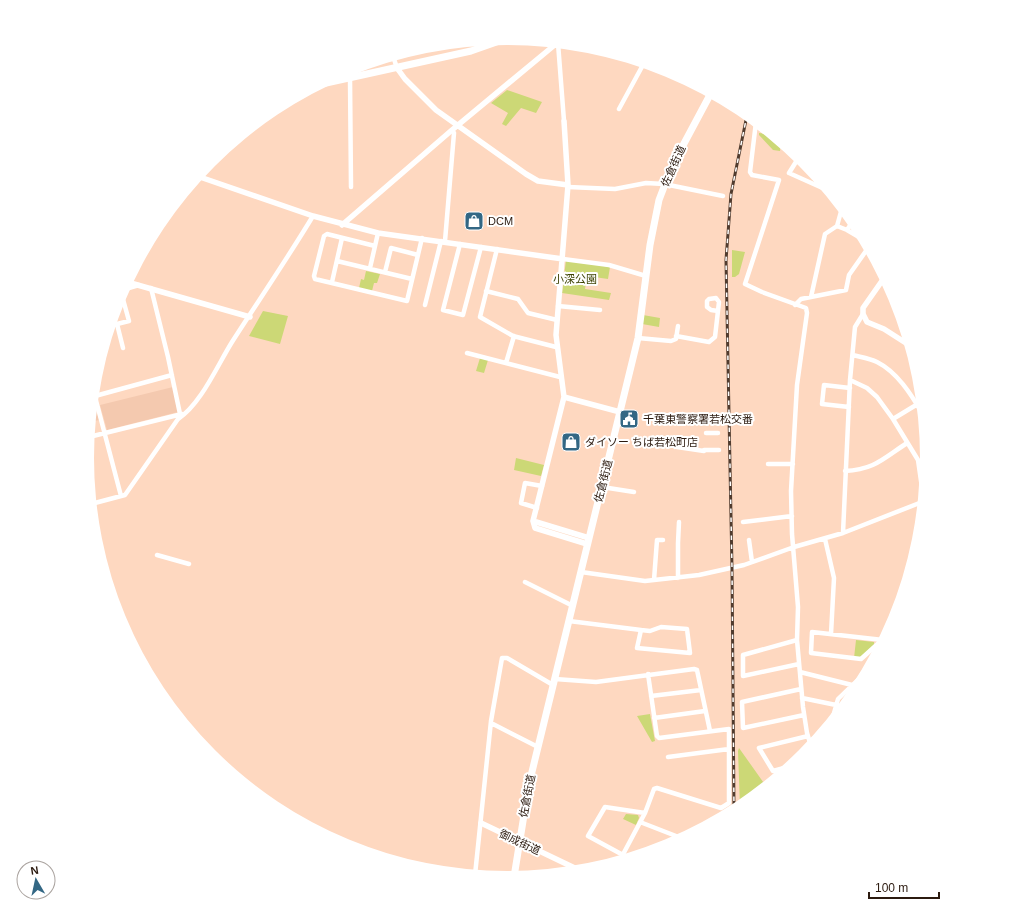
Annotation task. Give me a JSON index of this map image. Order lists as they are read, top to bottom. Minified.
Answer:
{"streets":{"main road":["佐倉街道"],"street":["御成街道"]},"crossings":[["佐倉街道","御成街道"]],"parks":["小深公園"],"places":{"shop":["DCM","ダイソー ちば若松町店"],"public building":["千葉東警察署若松交番"]},"scale_bar":"100 m","north":"top"}
